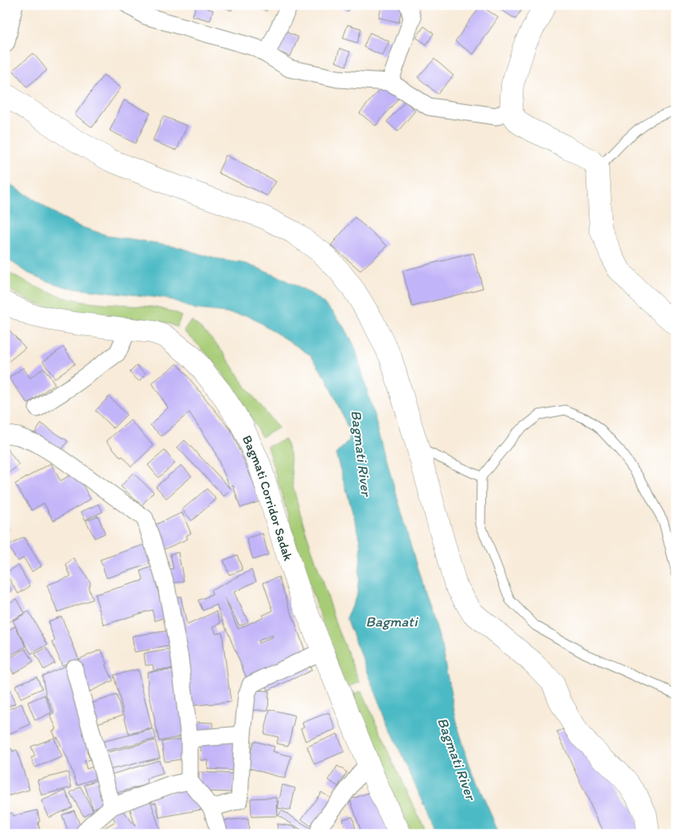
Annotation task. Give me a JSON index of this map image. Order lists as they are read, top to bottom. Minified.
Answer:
{"streets":{"main road":["Bagmati Corridor Sadak"]},"water":["Bagmati River","Bagmati"]}
